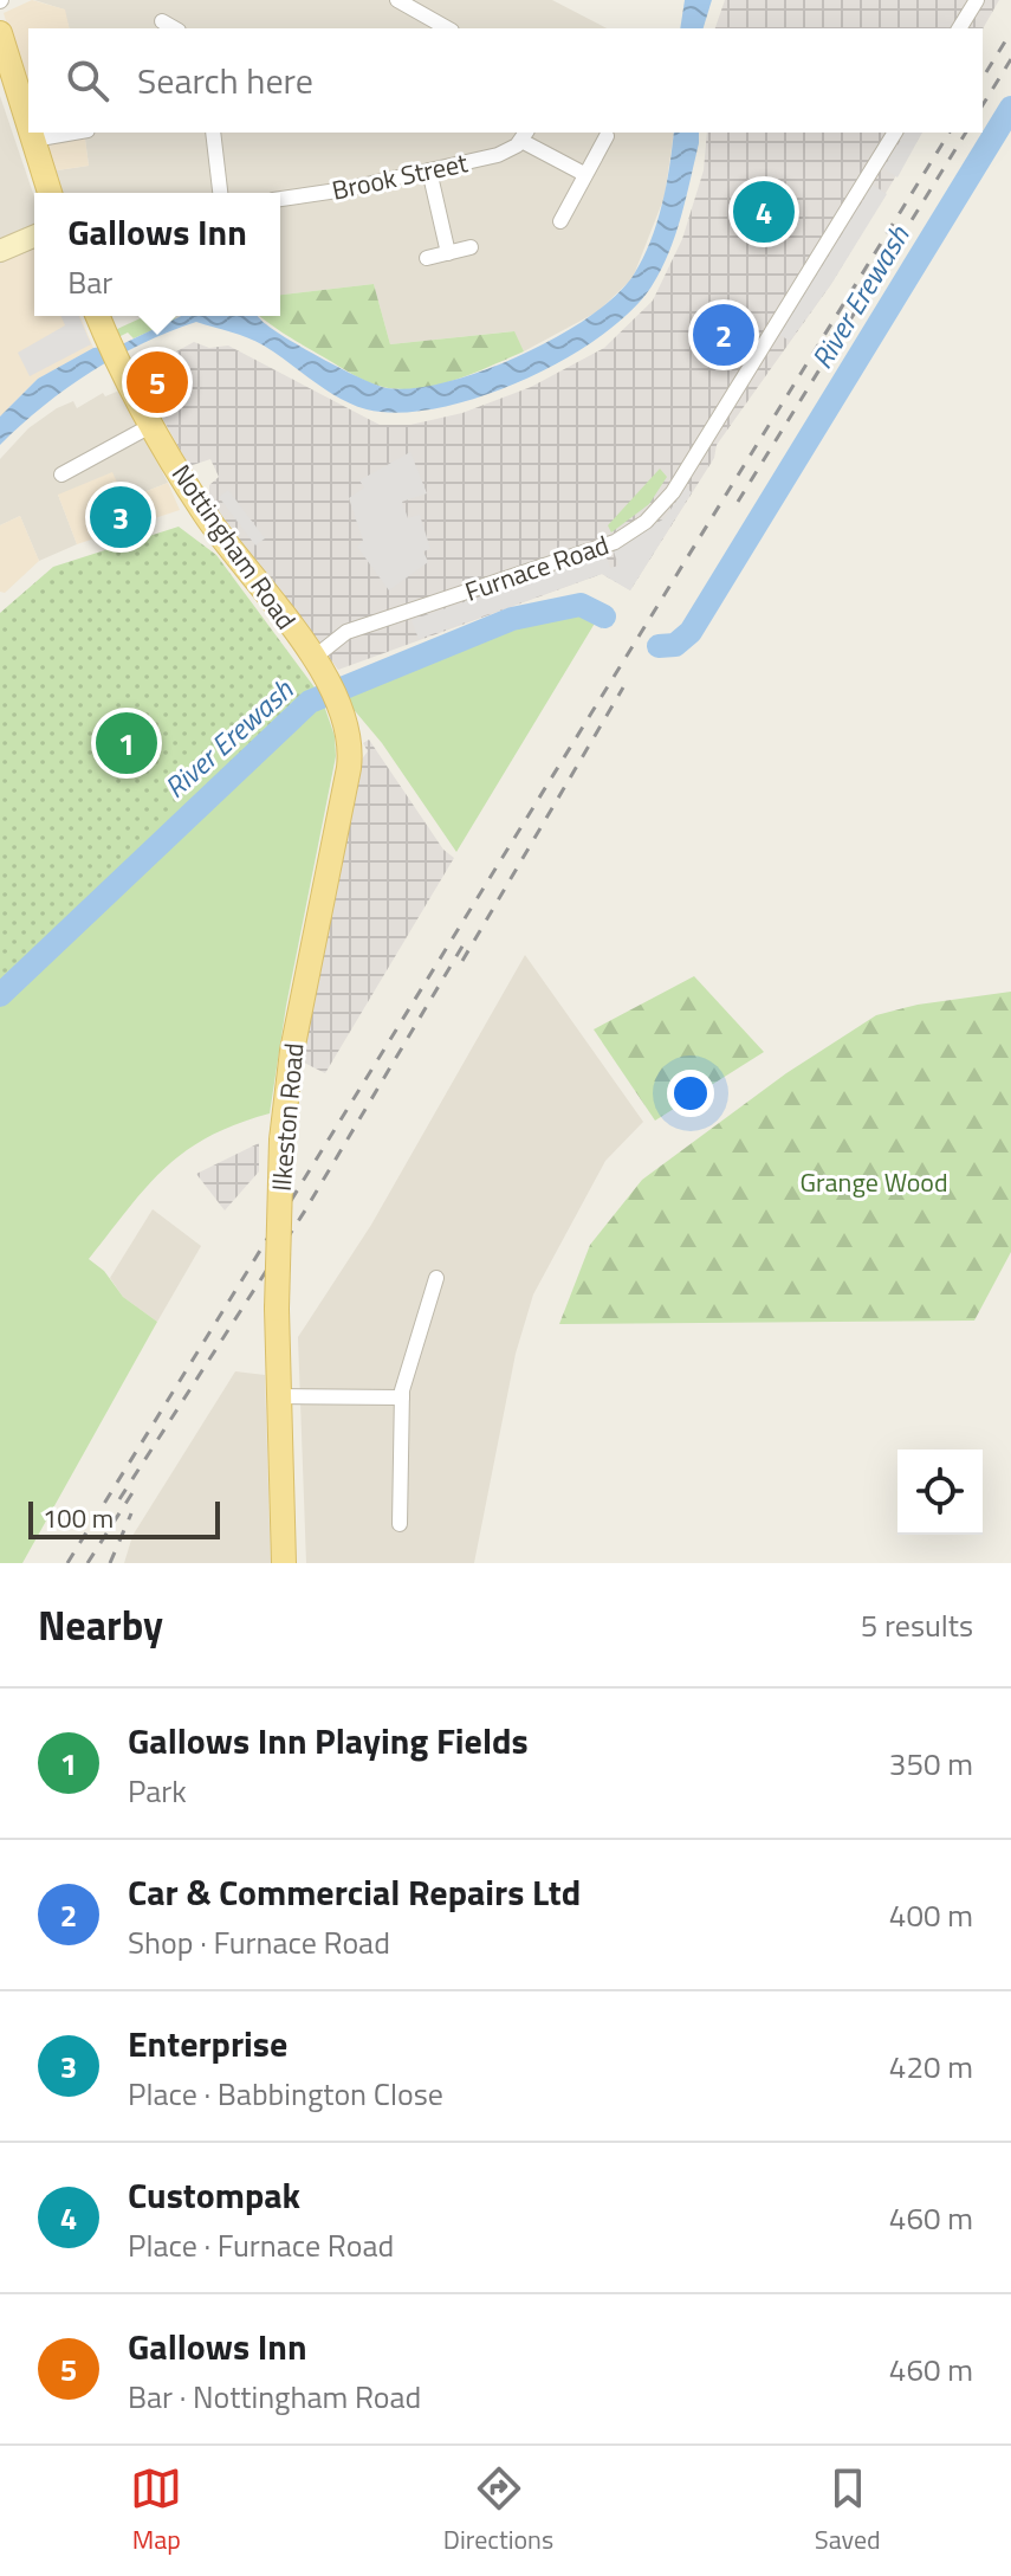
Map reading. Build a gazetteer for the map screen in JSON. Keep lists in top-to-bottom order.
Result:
{
  "streets": {
    "main road": ["Nottingham Road", "Ilkeston Road"],
    "street": ["Brook Street", "Furnace Road"]
  },
  "crossings": [
    ["Nottingham Road", "Furnace Road"],
    ["Nottingham Road", "Ilkeston Road"]
  ],
  "water": ["River Erewash"],
  "parks": ["Grange Wood"],
  "scale_bar": "100 m",
  "page": {
    "search": "Search here",
    "pins": [
      "4",
      "2",
      "5",
      "3",
      "1"
    ],
    "popup": ["Gallows Inn", "Bar"],
    "scale": "100 m",
    "heading": ["Nearby", "5 results"],
    "list": [
      {
        "mark": "1",
        "name": "Gallows Inn Playing Fields",
        "note": "Park",
        "value": "350 m"
      },
      {
        "mark": "2",
        "name": "Car & Commercial Repairs Ltd",
        "note": "Shop · Furnace Road",
        "value": "400 m"
      },
      {
        "mark": "3",
        "name": "Enterprise",
        "note": "Place · Babbington Close",
        "value": "420 m"
      },
      {
        "mark": "4",
        "name": "Custompak",
        "note": "Place · Furnace Road",
        "value": "460 m"
      },
      {
        "mark": "5",
        "name": "Gallows Inn",
        "note": "Bar · Nottingham Road",
        "value": "460 m"
      }
    ],
    "nav": ["Map", "Directions", "Saved"]
  }
}
